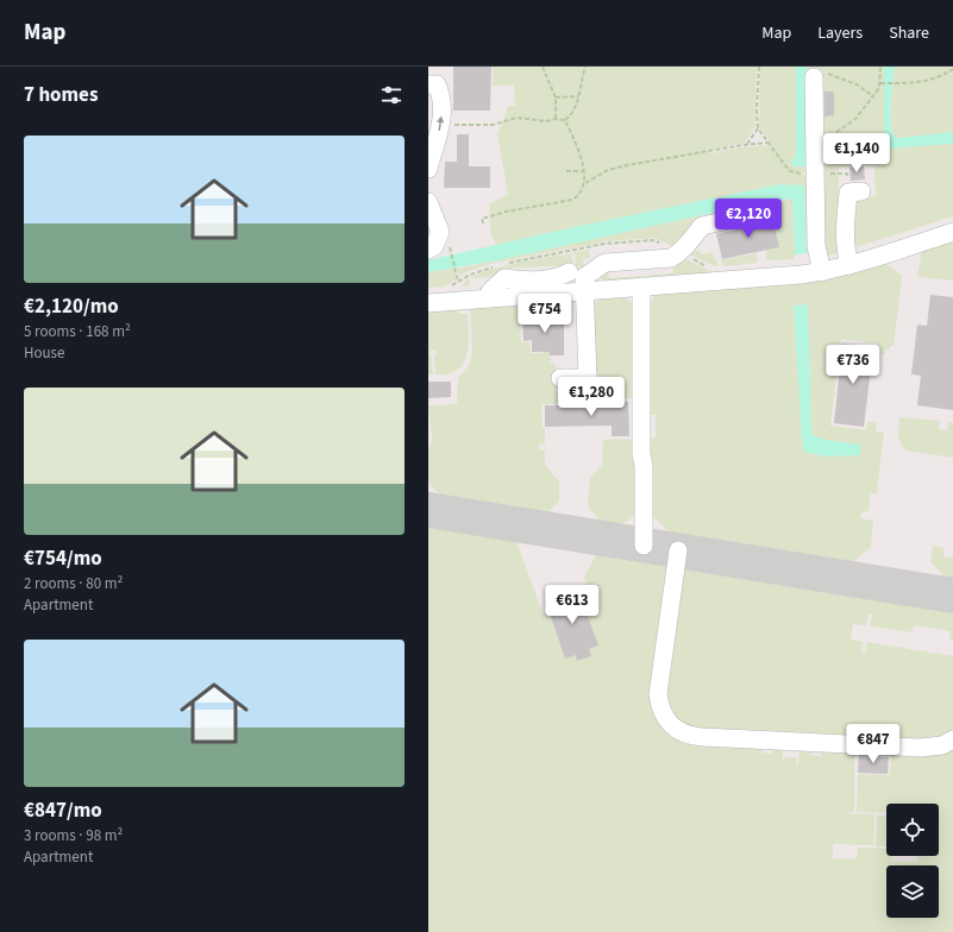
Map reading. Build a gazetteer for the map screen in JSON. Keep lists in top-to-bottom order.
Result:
{
  "page": {
    "header": "Map",
    "nav": ["Map", "Layers", "Share"],
    "heading": "7 homes",
    "list": [
      {
        "name": "€2,120/mo",
        "note": "5 rooms · 168 m² · House"
      },
      {
        "name": "€754/mo",
        "note": "2 rooms · 80 m² · Apartment"
      },
      {
        "name": "€847/mo",
        "note": "3 rooms · 98 m² · Apartment"
      }
    ],
    "price": [
      "€1,140",
      "€2,120",
      "€754",
      "€736",
      "€1,280",
      "€613",
      "€847"
    ]
  }
}
